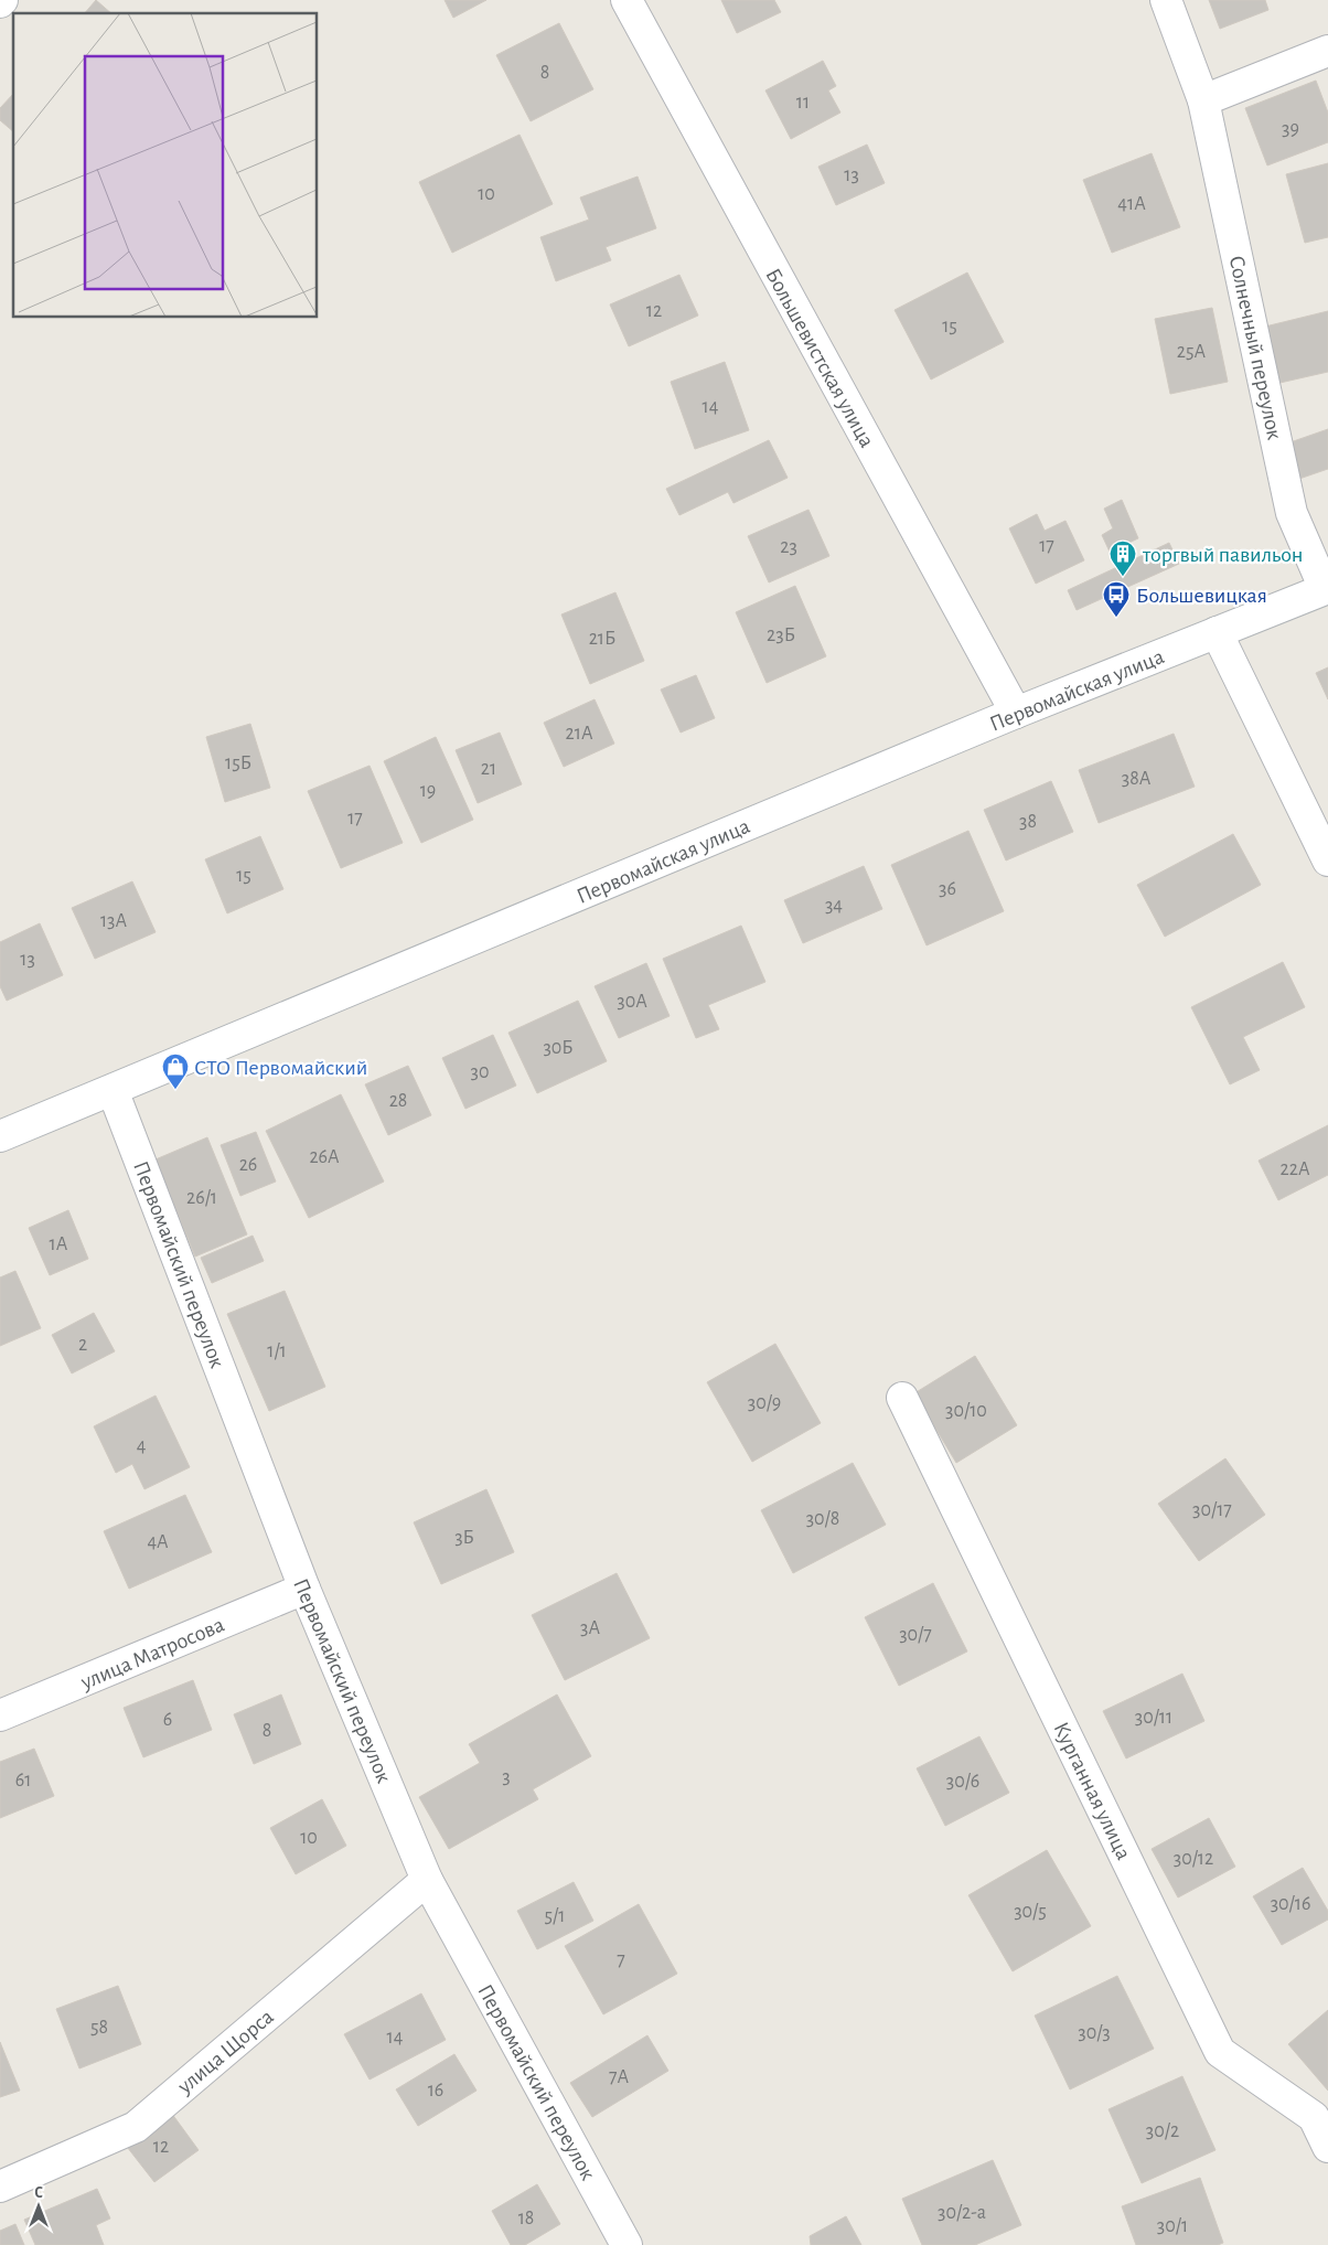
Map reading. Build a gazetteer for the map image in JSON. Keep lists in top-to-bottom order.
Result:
{
  "streets": {
    "street": [
      "Солнечный переулок",
      "Большевистская улица",
      "Первомайская улица",
      "Первомайский переулок",
      "улица Матросова",
      "Курганная улица",
      "улица Щорса"
    ]
  },
  "crossings": [
    ["Солнечный переулок", "Первомайская улица"],
    ["Большевистская улица", "Первомайская улица"],
    ["Первомайская улица", "Первомайский переулок"],
    ["Первомайский переулок", "улица Матросова"],
    ["Первомайский переулок", "улица Щорса"]
  ],
  "places": {
    "building": ["торгвый павильон"],
    "bus stop": ["Большевицкая"],
    "shop": ["СТО Первомайский"]
  },
  "house_numbers": [
    "8",
    "11",
    "39",
    "13",
    "10",
    "41А",
    "12",
    "15",
    "25А",
    "14",
    "17",
    "23",
    "23Б",
    "21Б",
    "21А",
    "15Б",
    "21",
    "38А",
    "19",
    "17",
    "38",
    "15",
    "36",
    "34",
    "13А",
    "13",
    "30А",
    "30Б",
    "30",
    "28",
    "26А",
    "26",
    "22А",
    "26/1",
    "1А",
    "2",
    "1/1",
    "30/9",
    "30/10",
    "4",
    "30/17",
    "30/8",
    "3Б",
    "4А",
    "3А",
    "30/7",
    "30/11",
    "6",
    "8",
    "3",
    "61",
    "30/6",
    "10",
    "30/12",
    "30/16",
    "30/5",
    "5/1",
    "7",
    "58",
    "30/3",
    "14",
    "7А",
    "16",
    "30/2",
    "12",
    "30/2-а",
    "18",
    "30/1"
  ],
  "north": "top"
}
